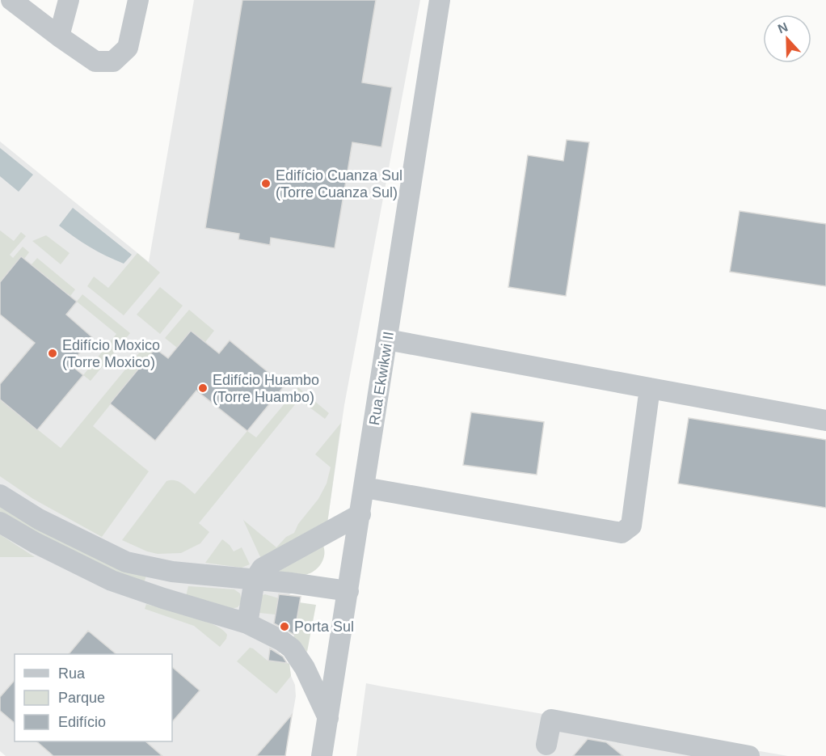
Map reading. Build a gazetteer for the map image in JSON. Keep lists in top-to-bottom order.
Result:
{
  "streets": {
    "street": ["Rua Ekwikwi II"]
  },
  "places": [
    "Edifício Cuanza Sul (Torre Cuanza Sul)",
    "Edifício Moxico (Torre Moxico)",
    "Edifício Huambo (Torre Huambo)",
    "Porta Sul"
  ],
  "legend": ["Rua", "Parque", "Edifício"],
  "north": "top"
}
